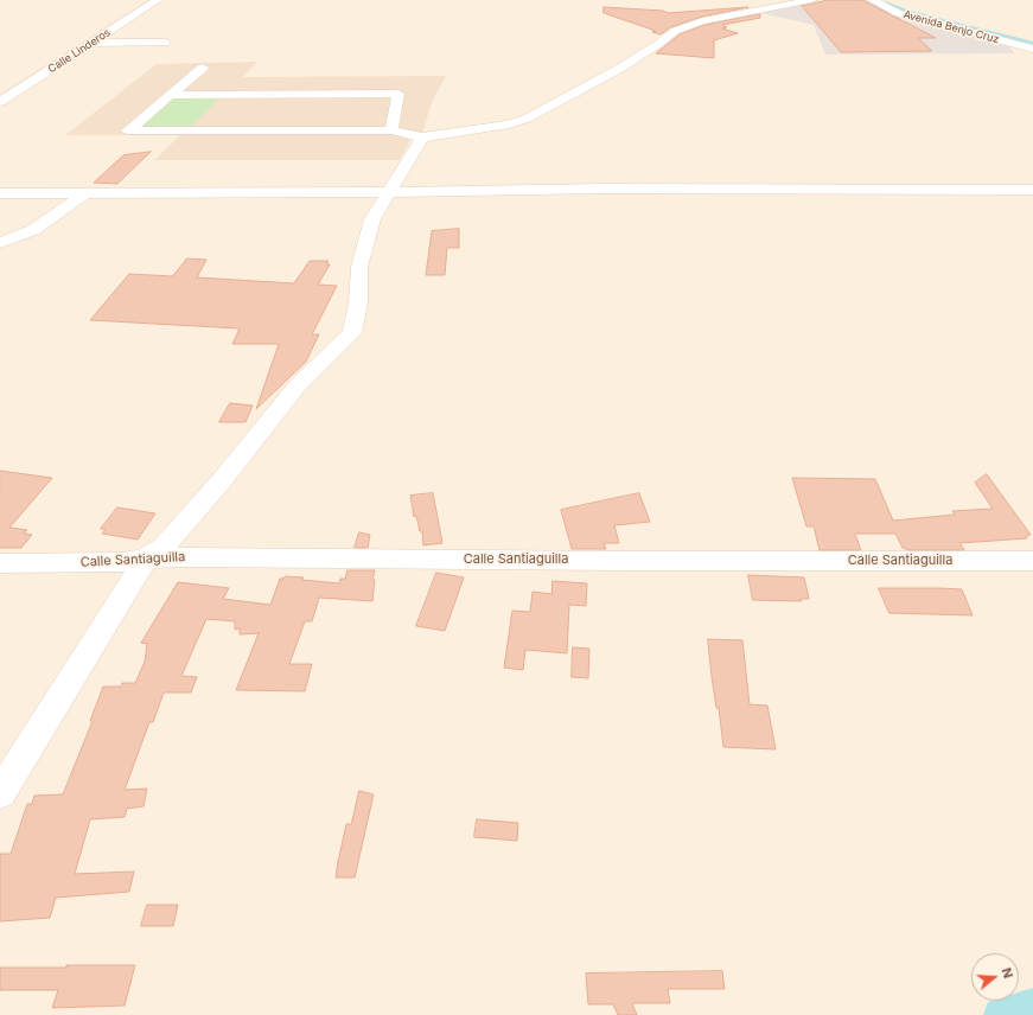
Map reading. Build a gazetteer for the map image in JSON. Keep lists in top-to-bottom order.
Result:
{
  "streets": {
    "street": ["Avenida Benjo Cruz", "Calle Linderos", "Calle Santiaguilla"]
  },
  "north": "right"
}
